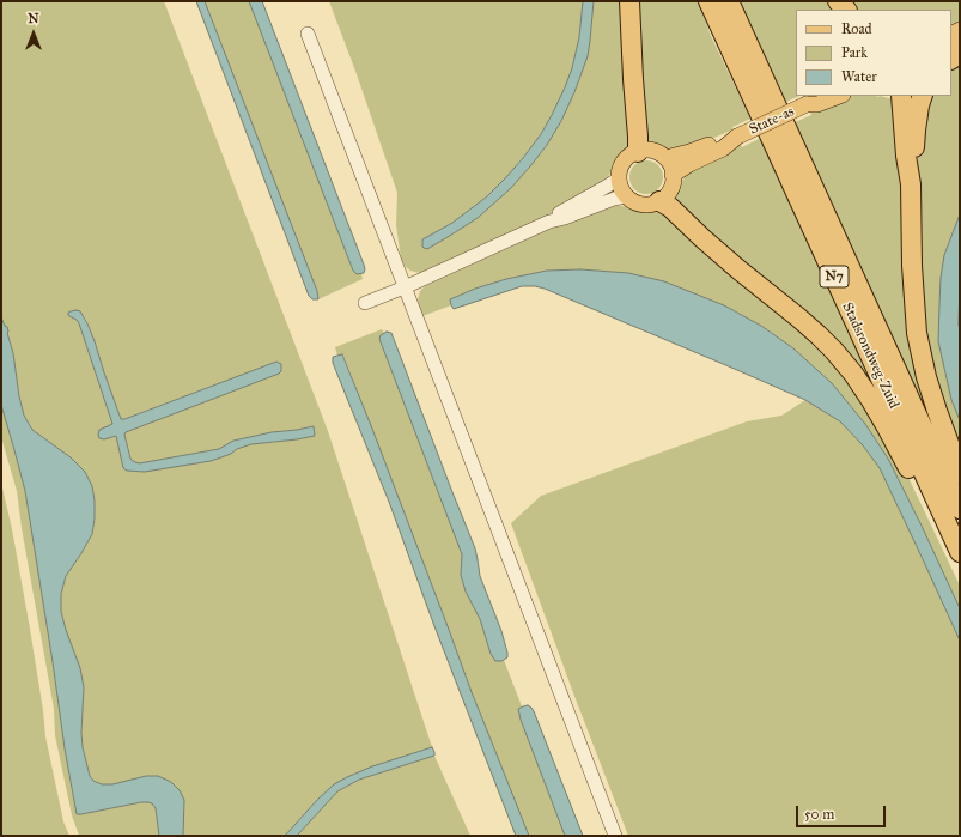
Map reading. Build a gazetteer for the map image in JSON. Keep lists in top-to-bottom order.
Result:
{
  "streets": {
    "highway": ["N7", "Stadsrondweg-Zuid"],
    "main road": ["State-as"]
  },
  "legend": ["Road", "Park", "Water"],
  "scale_bar": "50 m",
  "north": "top"
}
